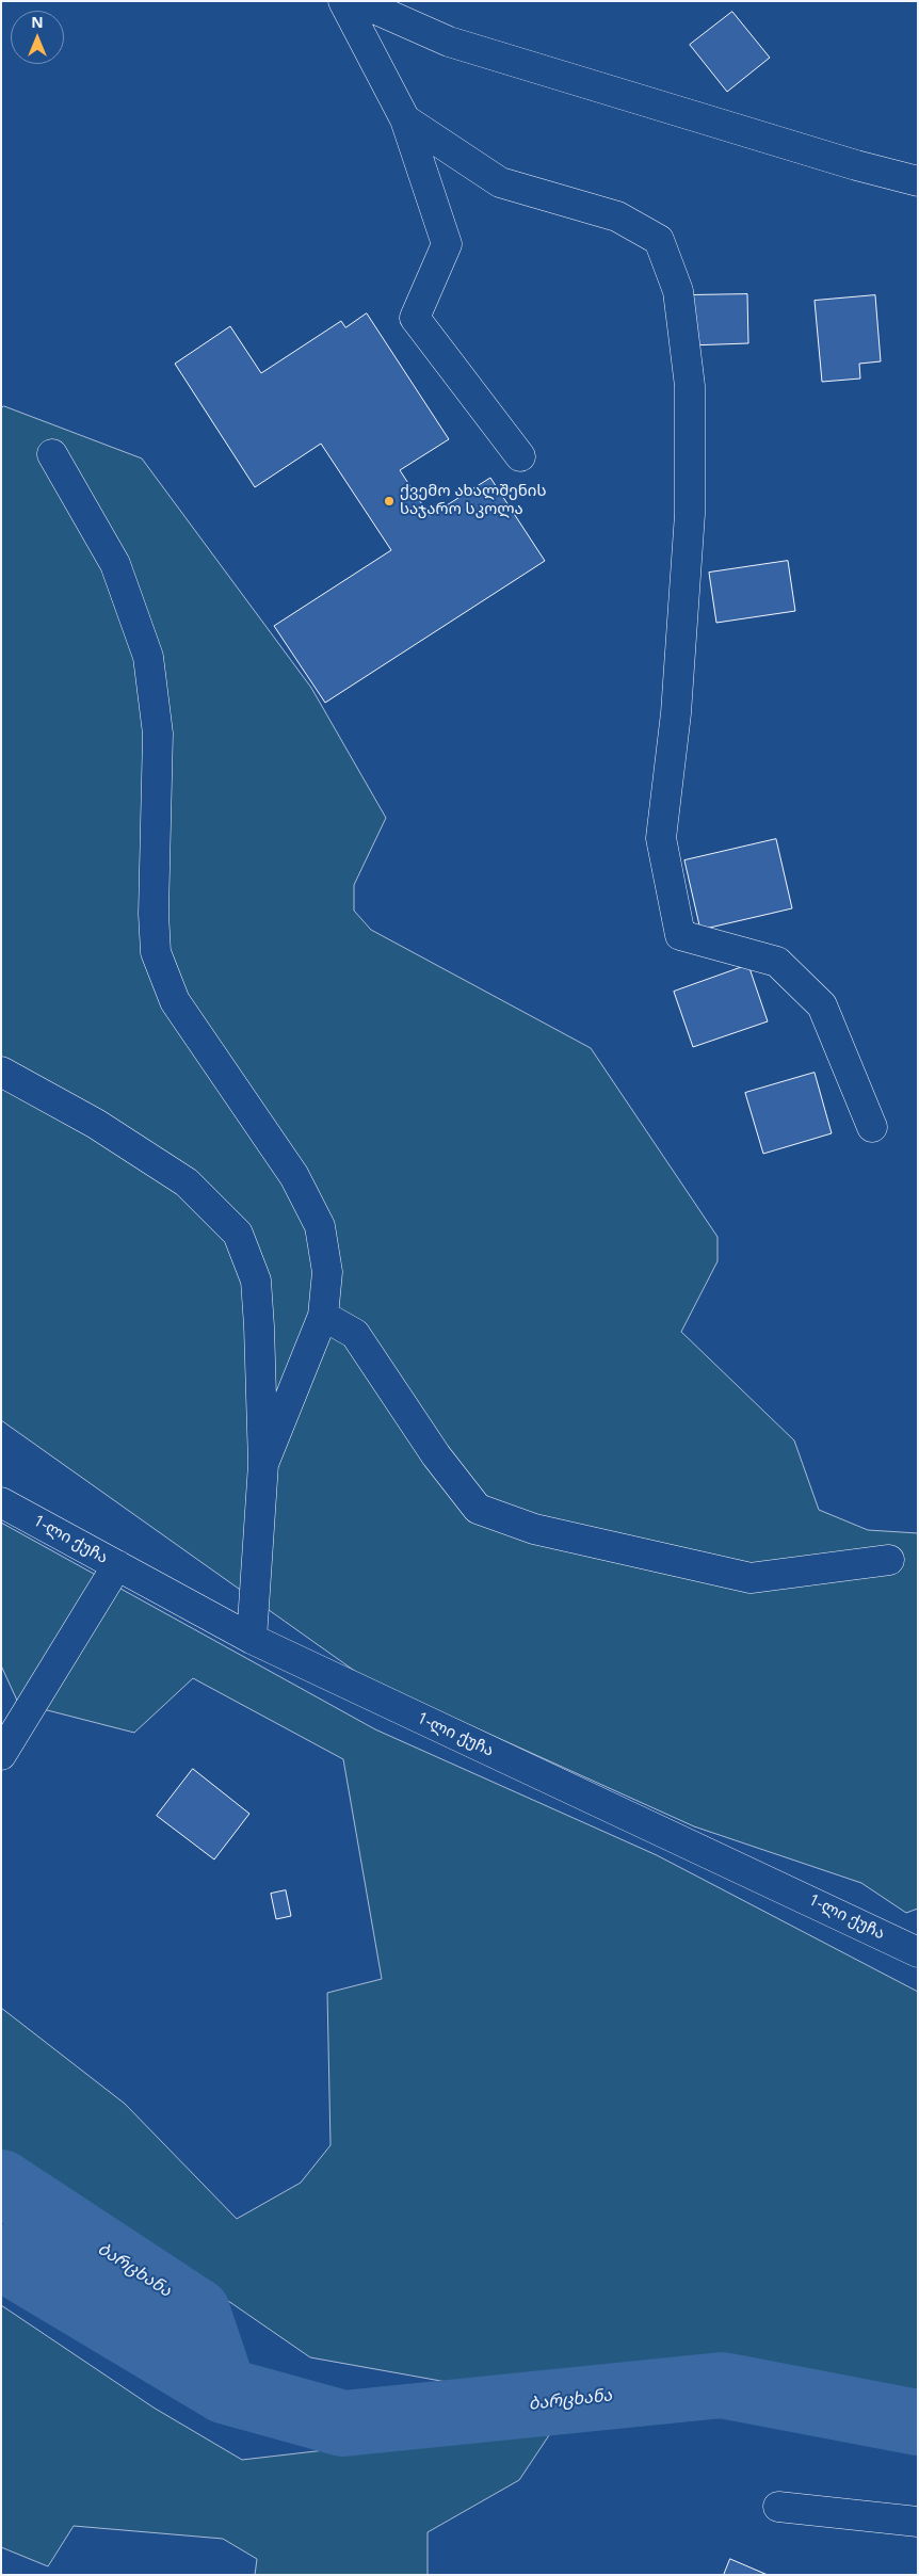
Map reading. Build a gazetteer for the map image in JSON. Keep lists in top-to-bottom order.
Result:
{
  "streets": {
    "street": ["1-ლი ქუჩა"]
  },
  "water": ["ბარცხანა"],
  "places": ["ქვემო ახალშენის საჯარო სკოლა"],
  "north": "top"
}
